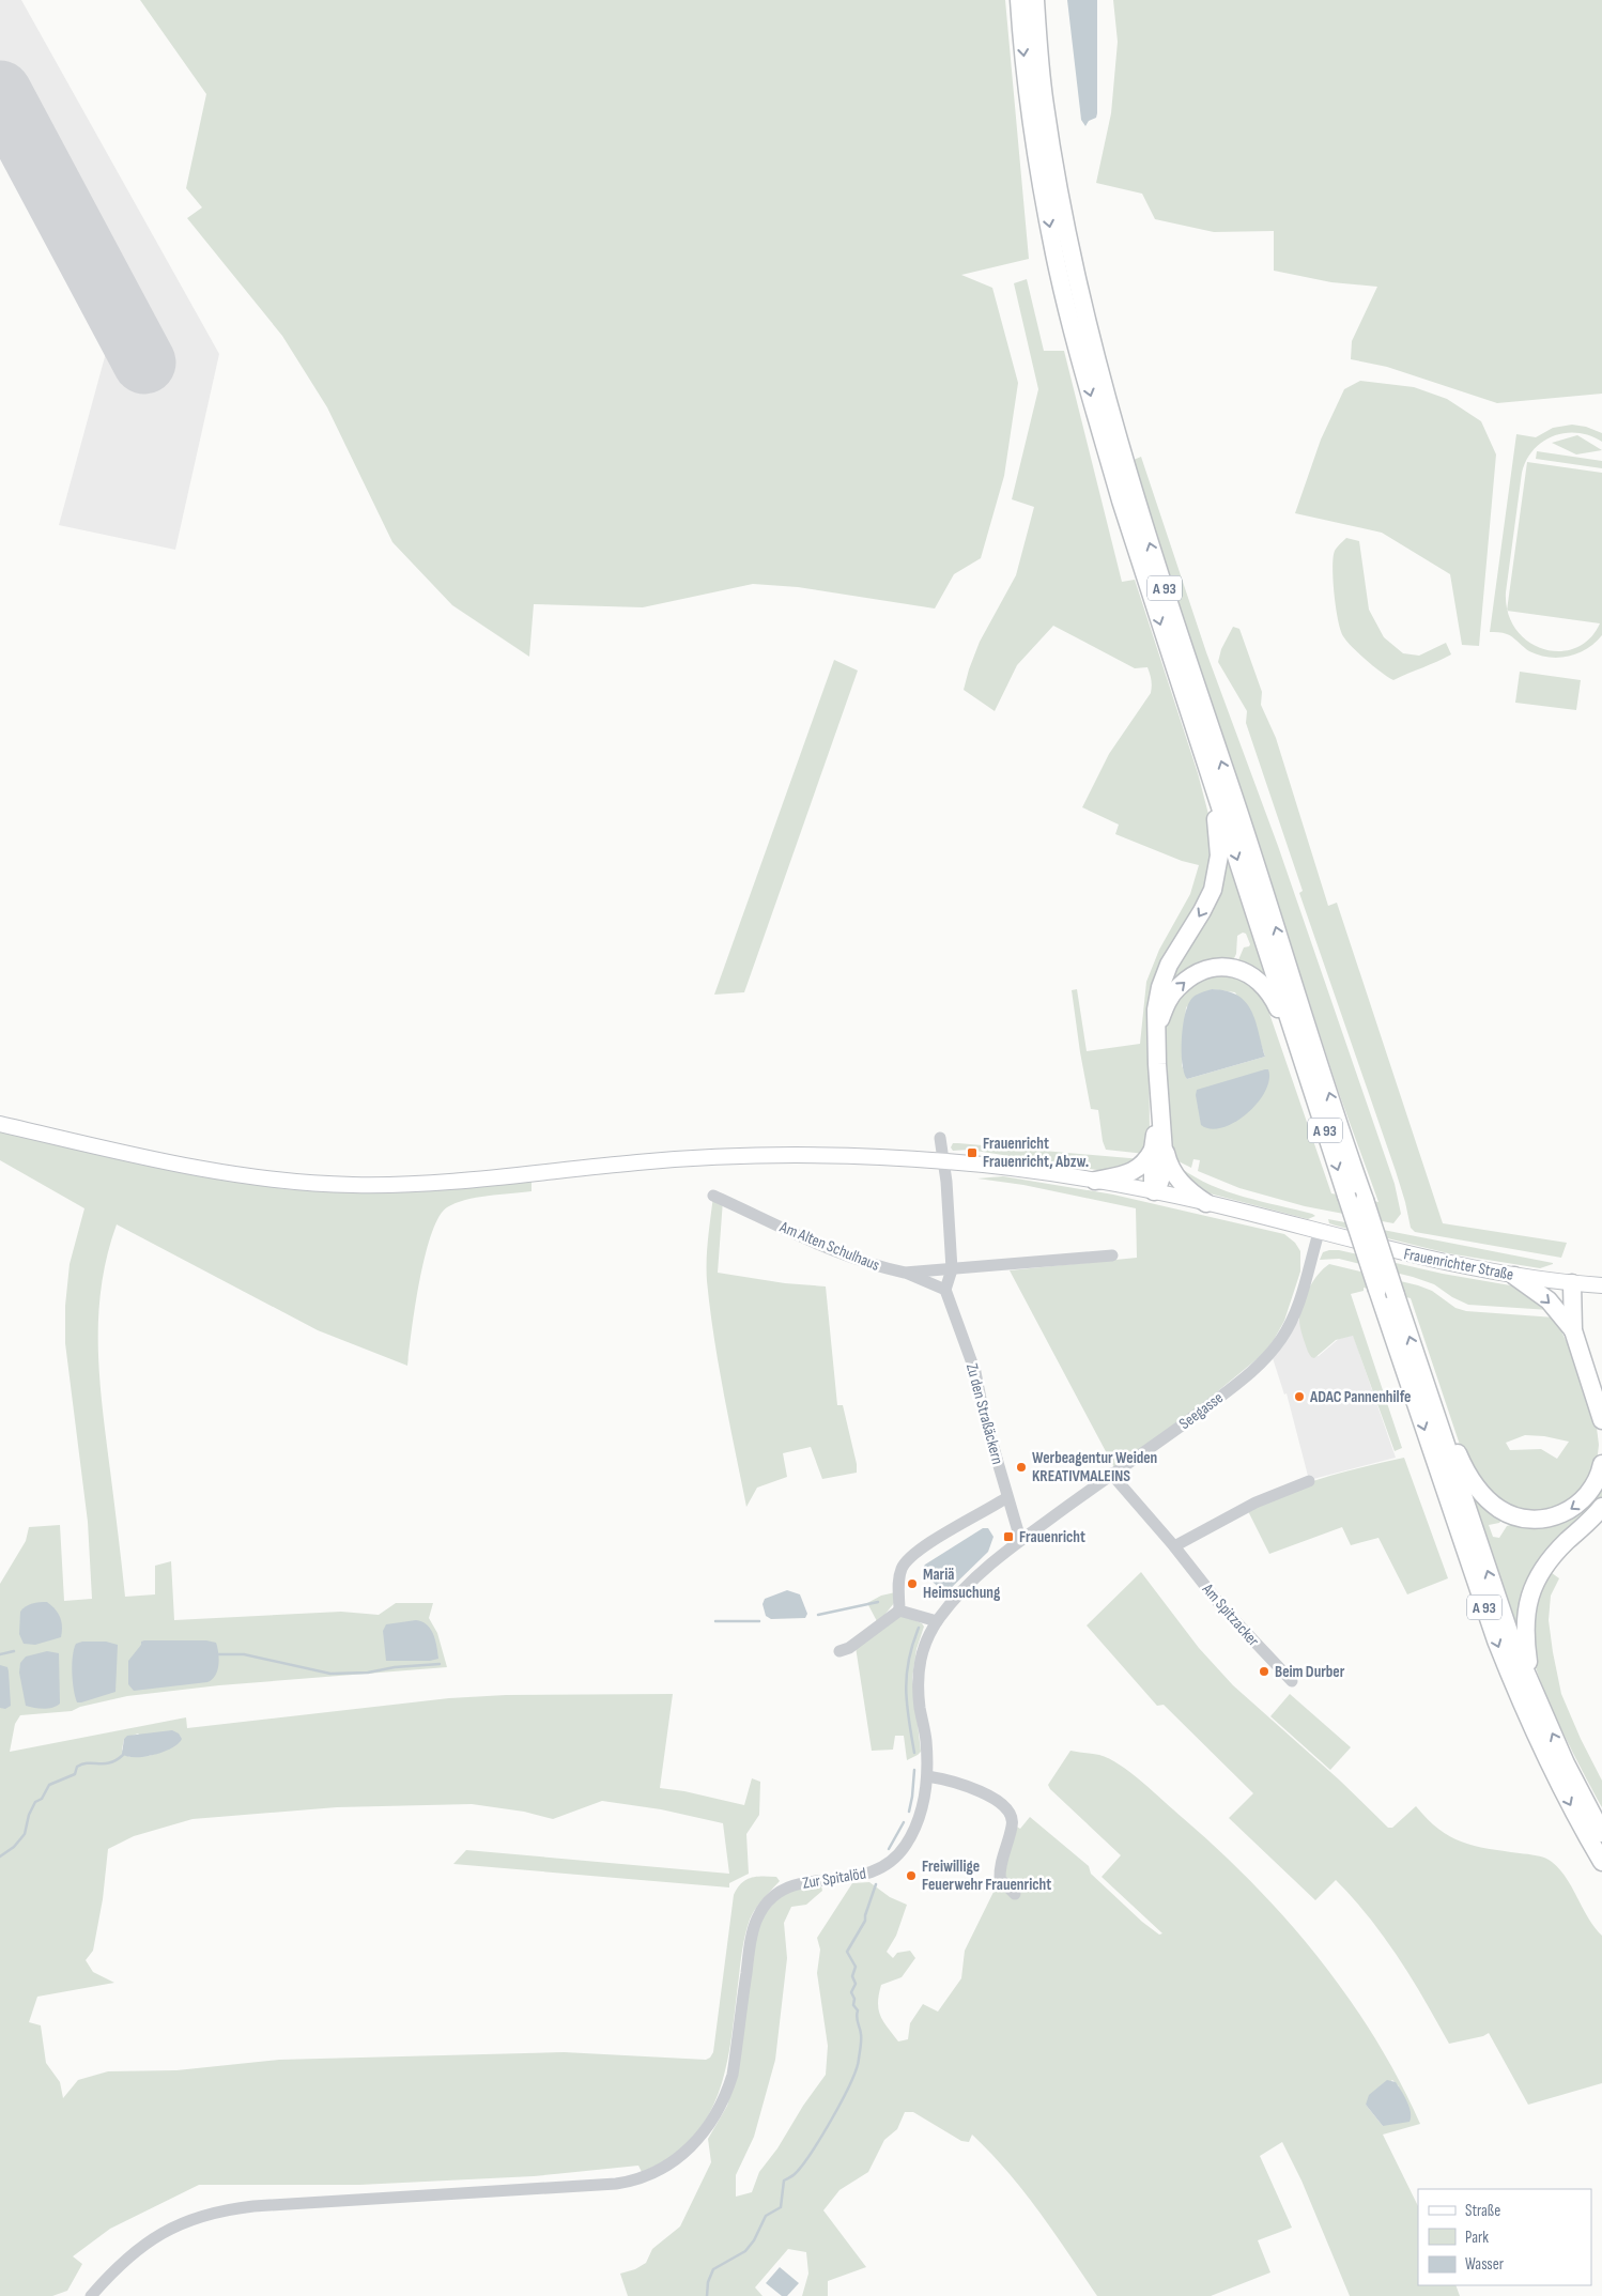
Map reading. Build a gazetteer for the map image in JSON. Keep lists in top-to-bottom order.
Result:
{
  "streets": {
    "highway": ["A 93"],
    "main road": ["Frauenrichter Straße"],
    "street": [
      "Am Alten Schulhaus",
      "Seegasse",
      "Zu den Straßäckern",
      "Am Spitzacker",
      "Zur Spitalöd"
    ]
  },
  "crossings": [
    ["Frauenrichter Straße", "Seegasse"],
    ["Seegasse", "Zu den Straßäckern"],
    ["Seegasse", "Am Spitzacker"],
    ["Seegasse", "Zur Spitalöd"]
  ],
  "places": {
    "transit": ["Frauenricht Frauenricht, Abzw.", "Frauenricht"],
    "other": [
      "ADAC Pannenhilfe",
      "Werbeagentur Weiden KREATIVMALEINS",
      "Mariä Heimsuchung",
      "Beim Durber",
      "Freiwillige Feuerwehr Frauenricht"
    ]
  },
  "legend": ["Straße", "Park", "Wasser"]
}
